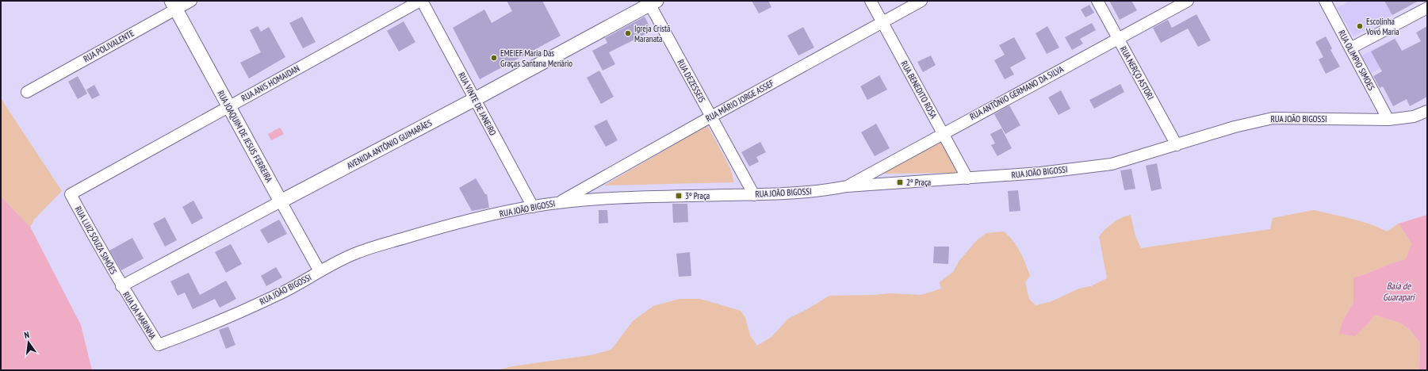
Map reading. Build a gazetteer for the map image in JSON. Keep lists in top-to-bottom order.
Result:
{
  "streets": {
    "street": [
      "RUA POLIVALENTE",
      "RUA OLIMPIO SIMOES",
      "RUA NERÇO ASTORI",
      "RUA DEZESSEIS",
      "RUA ANIS HOMAIDAN",
      "RUA BENEDITO ROSA",
      "RUA ANTÔNIO GERMANO DA SILVA",
      "RUA MÁRIO JORGE ASSEF",
      "RUA VINTE DE JANEIRO",
      "RUA JOÃO BIGOSSI",
      "RUA JOAQUIM DE JESUS FERREIRA",
      "AVENIDA ANTÔNIO GUIMARÃES",
      "RUA LUIZ SOUZA SIMÕES",
      "RUA DA MARINHA"
    ]
  },
  "crossings": [
    ["RUA POLIVALENTE", "RUA JOAQUIM DE JESUS FERREIRA"],
    ["RUA OLIMPIO SIMOES", "RUA JOÃO BIGOSSI"],
    ["RUA NERÇO ASTORI", "RUA ANTÔNIO GERMANO DA SILVA"],
    ["RUA NERÇO ASTORI", "RUA JOÃO BIGOSSI"],
    ["RUA DEZESSEIS", "RUA MÁRIO JORGE ASSEF"],
    ["RUA DEZESSEIS", "RUA JOÃO BIGOSSI"],
    ["RUA DEZESSEIS", "AVENIDA ANTÔNIO GUIMARÃES"],
    ["RUA ANIS HOMAIDAN", "RUA VINTE DE JANEIRO"],
    ["RUA ANIS HOMAIDAN", "RUA JOAQUIM DE JESUS FERREIRA"],
    ["RUA ANIS HOMAIDAN", "RUA LUIZ SOUZA SIMÕES"],
    ["RUA BENEDITO ROSA", "RUA ANTÔNIO GERMANO DA SILVA"],
    ["RUA BENEDITO ROSA", "RUA MÁRIO JORGE ASSEF"],
    ["RUA BENEDITO ROSA", "RUA JOÃO BIGOSSI"],
    ["RUA ANTÔNIO GERMANO DA SILVA", "RUA JOÃO BIGOSSI"],
    ["RUA MÁRIO JORGE ASSEF", "RUA JOÃO BIGOSSI"],
    ["RUA VINTE DE JANEIRO", "RUA JOÃO BIGOSSI"],
    ["RUA VINTE DE JANEIRO", "AVENIDA ANTÔNIO GUIMARÃES"],
    ["RUA JOÃO BIGOSSI", "RUA JOAQUIM DE JESUS FERREIRA"],
    ["RUA JOÃO BIGOSSI", "RUA DA MARINHA"],
    ["RUA JOAQUIM DE JESUS FERREIRA", "AVENIDA ANTÔNIO GUIMARÃES"],
    ["AVENIDA ANTÔNIO GUIMARÃES", "RUA LUIZ SOUZA SIMÕES"],
    ["AVENIDA ANTÔNIO GUIMARÃES", "RUA DA MARINHA"],
    ["RUA LUIZ SOUZA SIMÕES", "RUA DA MARINHA"]
  ],
  "water": ["Baía de Guarapari"],
  "places": {
    "other": ["Escolinha Vovó Maria", "Igreja Cristã Maranata", "EMEIEF Maria Das Graças Santana Menário"],
    "transit": ["2º Praça", "3º Praça"]
  },
  "north": "top"
}
